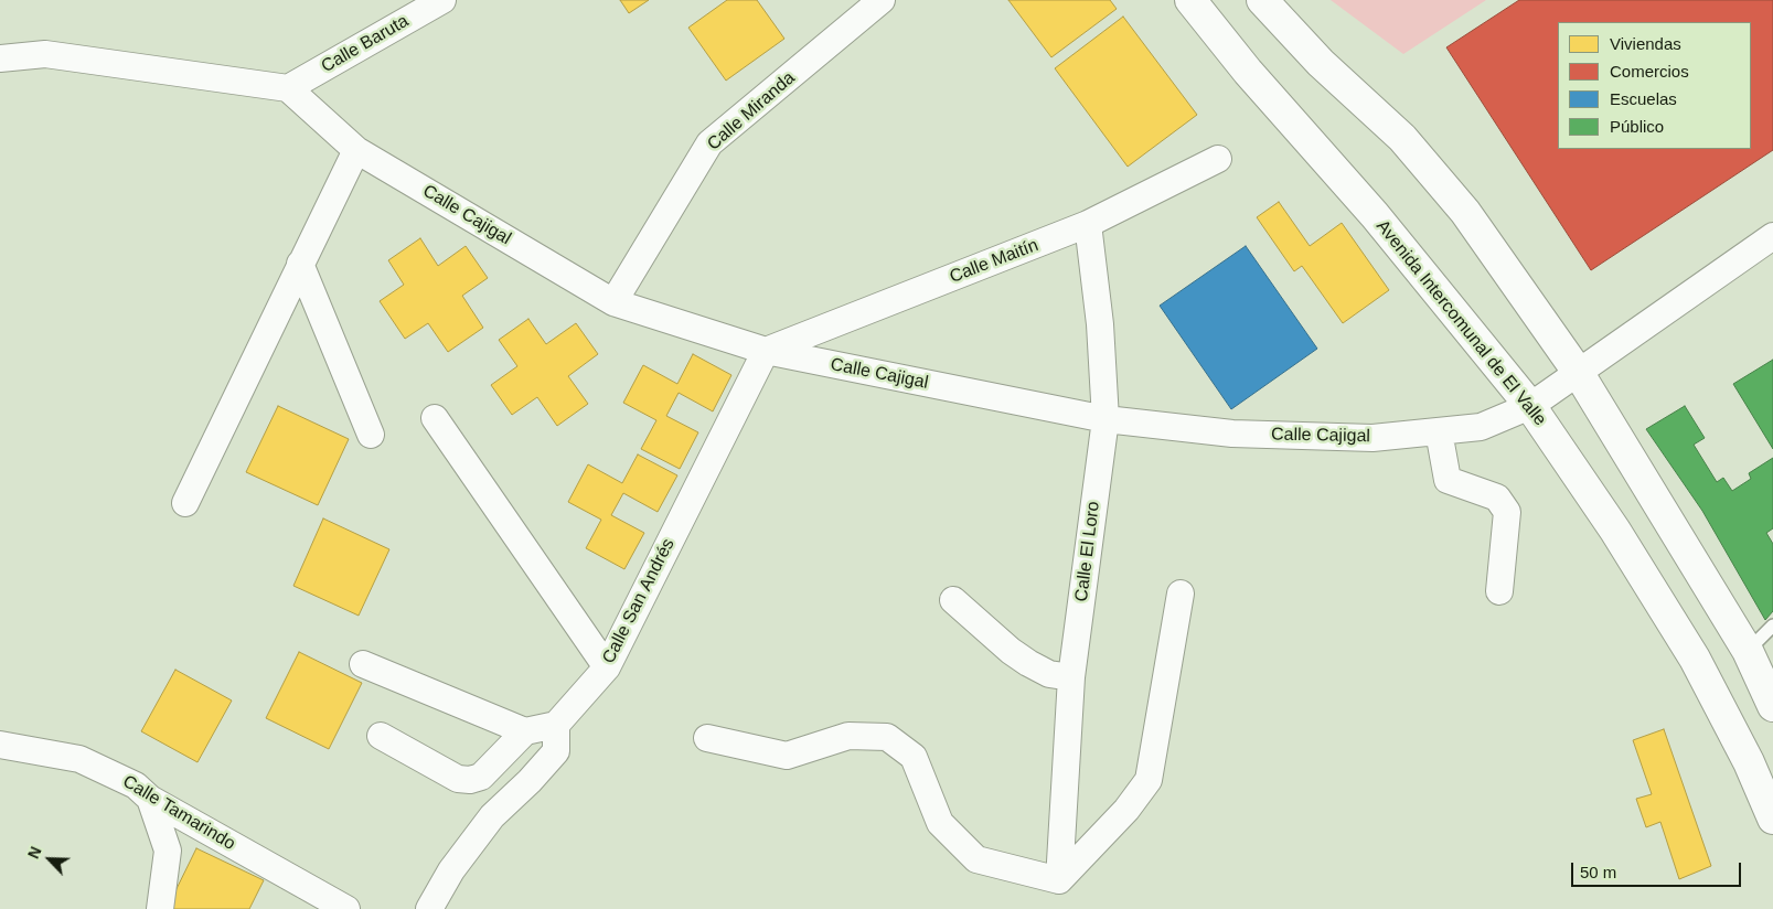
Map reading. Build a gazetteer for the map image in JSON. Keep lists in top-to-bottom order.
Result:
{
  "streets": {
    "main road": ["Avenida Intercomunal de El Valle"],
    "street": [
      "Calle Baruta",
      "Calle Miranda",
      "Calle Cajigal",
      "Calle Maitín",
      "Calle El Loro",
      "Calle San Andrés",
      "Calle Tamarindo"
    ]
  },
  "crossings": [
    ["Calle Baruta", "Calle Cajigal"],
    ["Calle Miranda", "Calle Cajigal"],
    ["Calle Cajigal", "Calle Maitín"],
    ["Calle Cajigal", "Avenida Intercomunal de El Valle"],
    ["Calle Cajigal", "Calle El Loro"],
    ["Calle Cajigal", "Calle San Andrés"],
    ["Calle Maitín", "Calle El Loro"],
    ["Calle Maitín", "Calle San Andrés"]
  ],
  "legend": [
    "Viviendas",
    "Comercios",
    "Escuelas",
    "Público"
  ],
  "scale_bar": "50 m",
  "north": "top left"
}
